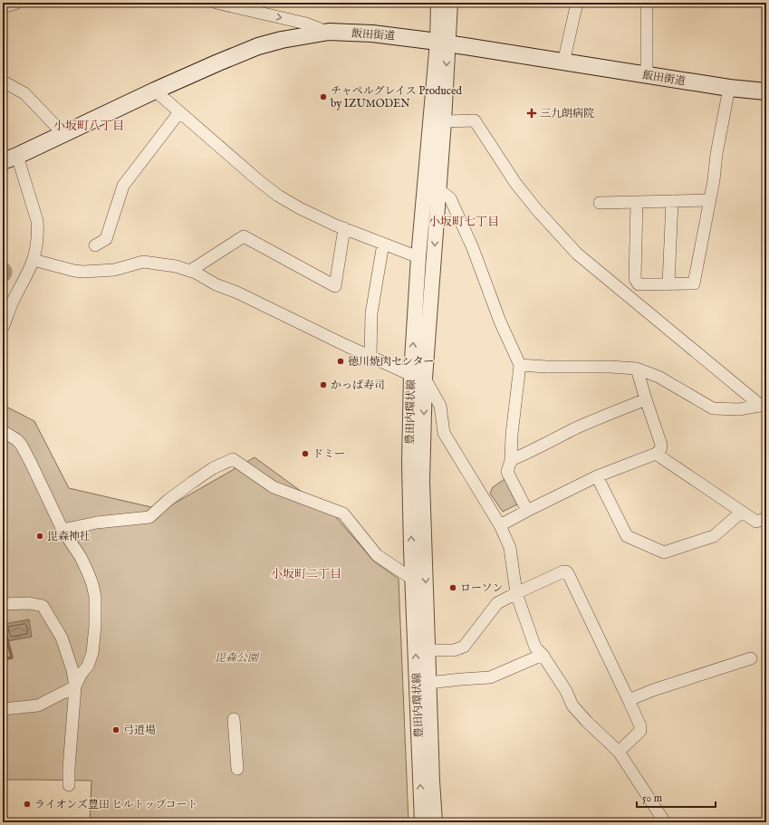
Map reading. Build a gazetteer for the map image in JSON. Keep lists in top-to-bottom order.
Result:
{
  "streets": {
    "main road": ["飯田街道"],
    "street": ["豊田内環状線"]
  },
  "crossings": [
    ["飯田街道", "豊田内環状線"]
  ],
  "districts": ["小坂町八丁目", "小坂町七丁目", "小坂町二丁目"],
  "parks": ["毘森公園"],
  "places": {
    "other": [
      "チャペルグレイス Produced by IZUMODEN",
      "徳川焼肉センター",
      "かっぱ寿司",
      "ドミー",
      "毘森神社",
      "ローソン",
      "弓道場",
      "ライオンズ豊田 ヒルトップコート"
    ],
    "health": ["三九朗病院"]
  },
  "scale_bar": "50 m"
}
